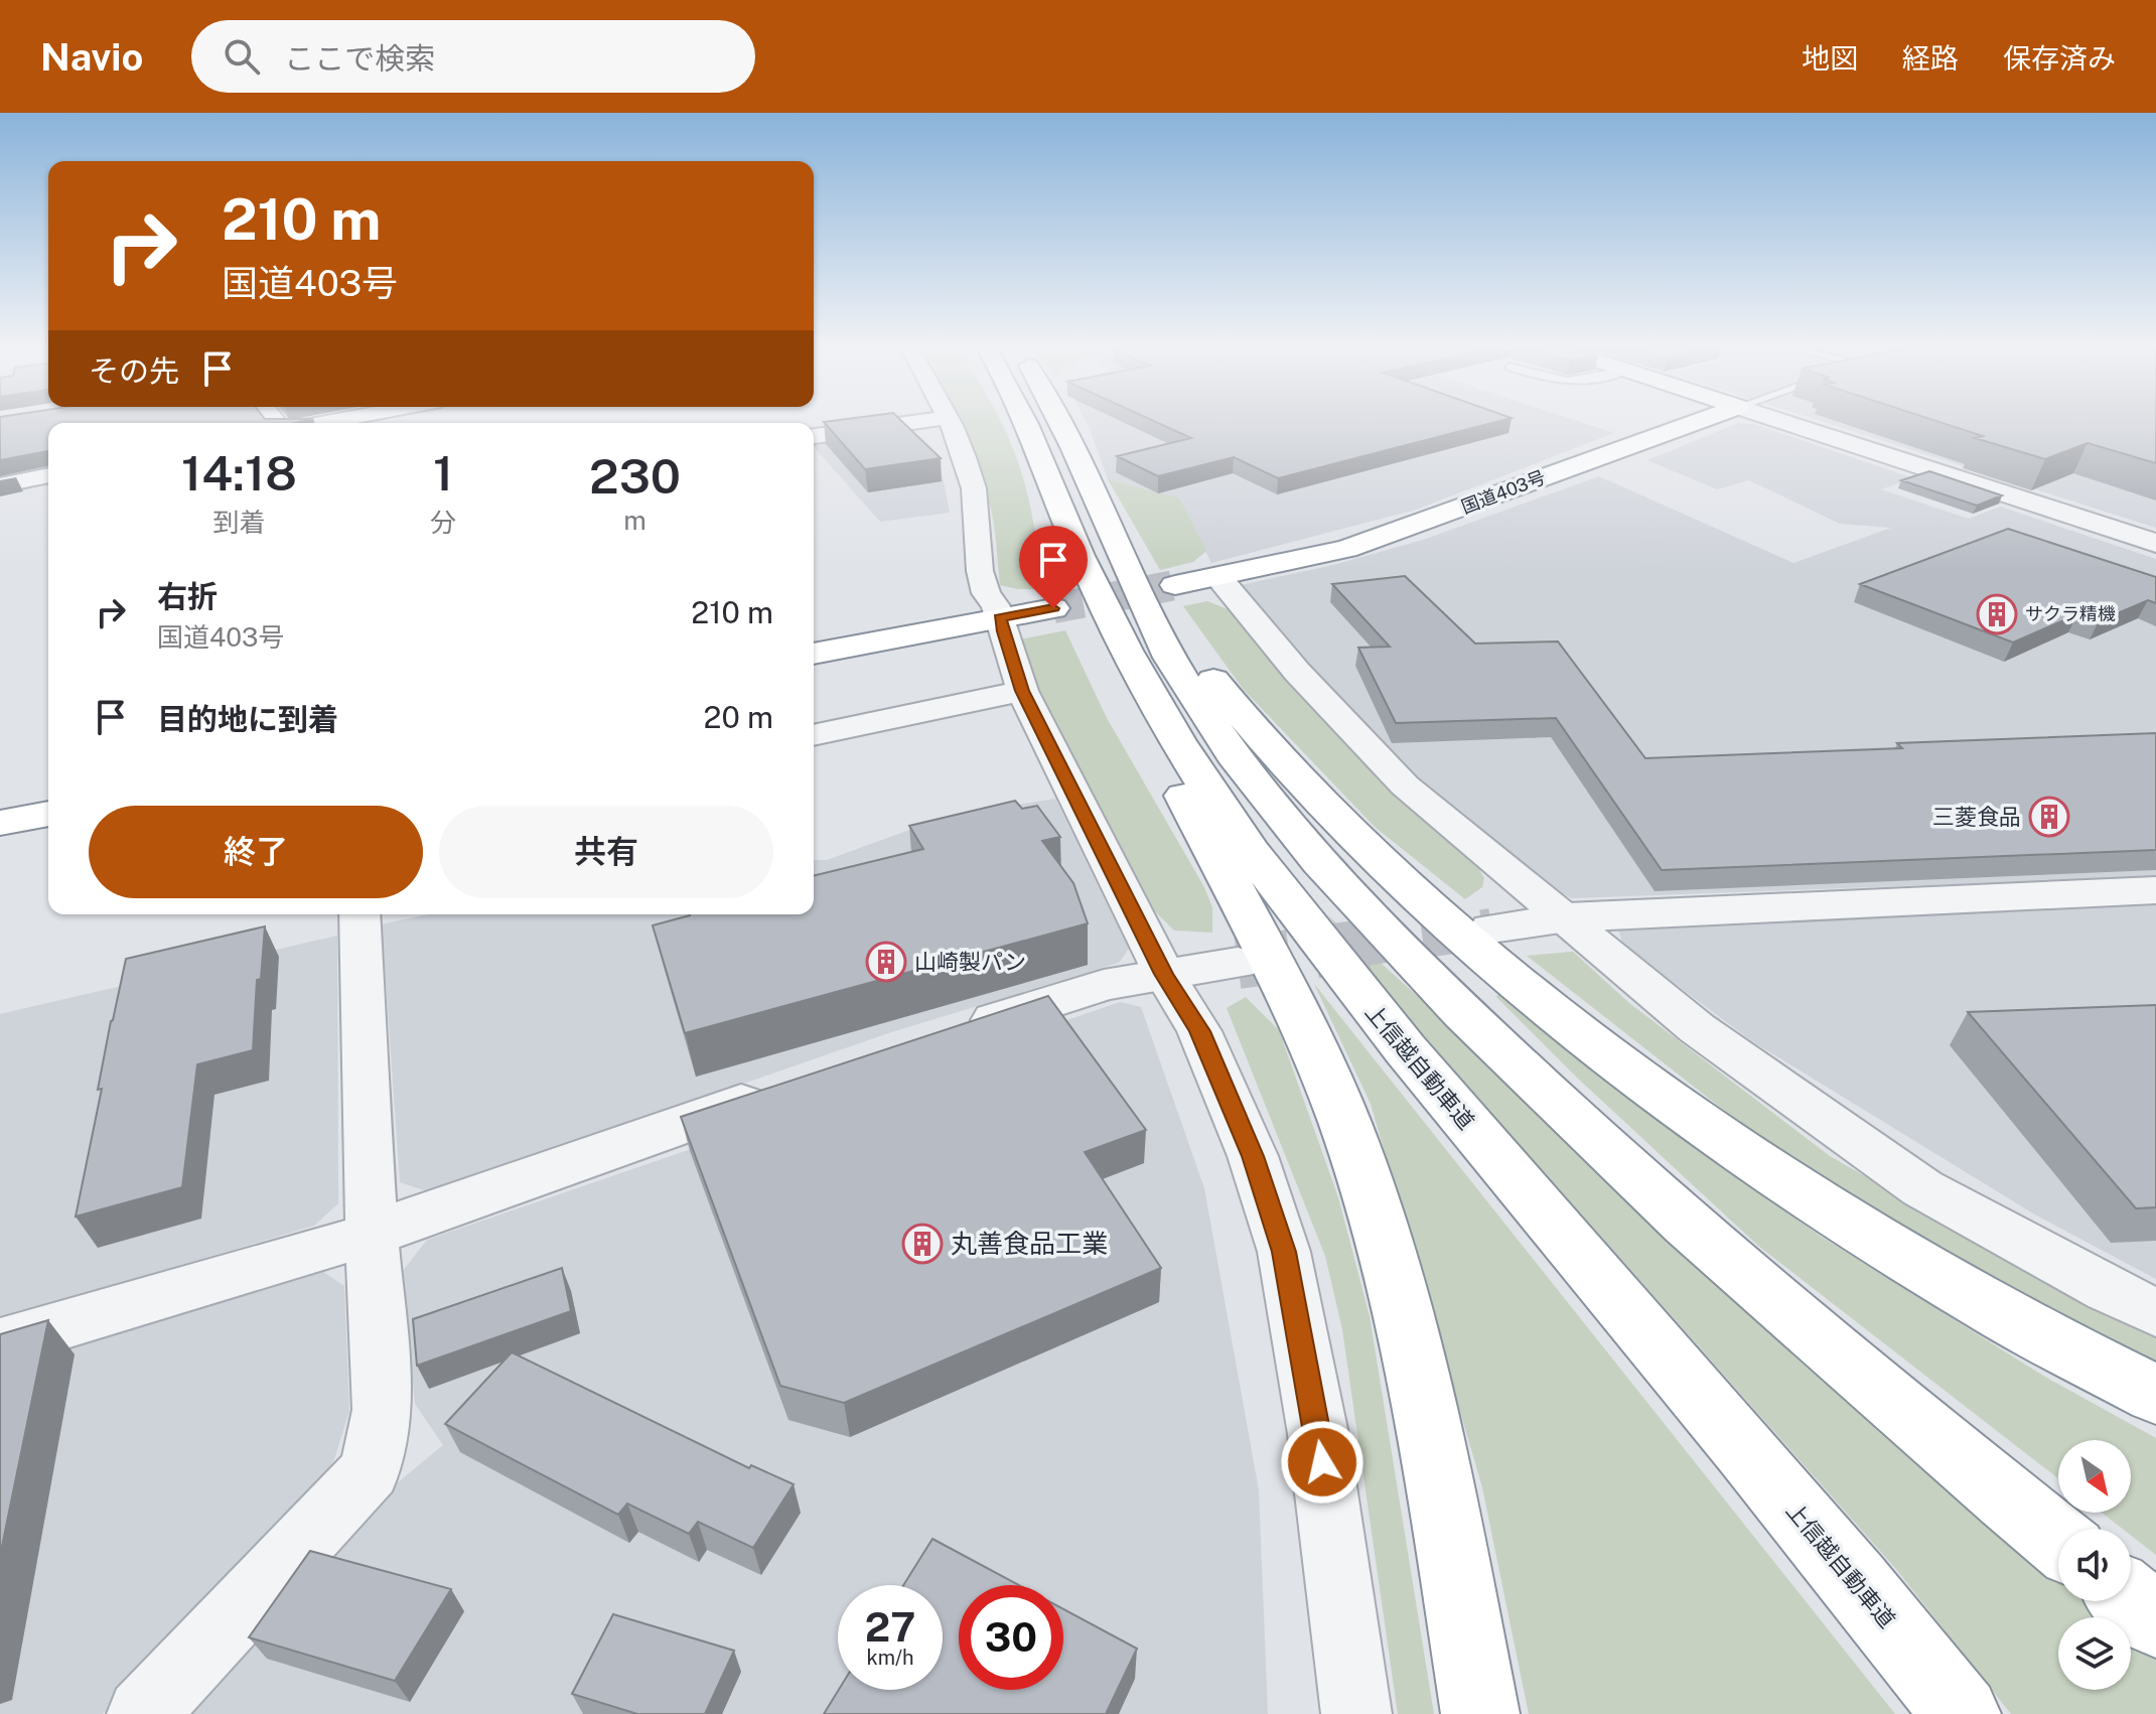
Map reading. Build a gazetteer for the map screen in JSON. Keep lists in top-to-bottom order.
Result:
{
  "streets": {
    "highway": ["国道403号", "上信越自動車道"]
  },
  "places": {
    "building": [
      "サクラ精機",
      "三菱食品",
      "山崎製パン",
      "丸善食品工業"
    ]
  },
  "north": "bottom right",
  "page": {
    "header": "Navio",
    "search": "ここで検索",
    "nav": ["地図", "経路", "保存済み"],
    "turn": ["210 m", "国道403号"],
    "then": "その先",
    "eta": [
      "14:18",
      "到着",
      "1",
      "分",
      "230",
      "m"
    ],
    "list": [
      {
        "name": "右折",
        "note": "国道403号",
        "value": "210 m"
      },
      {
        "name": "目的地に到着",
        "value": "20 m"
      }
    ],
    "buttons": ["終了", "共有"],
    "speed": "27 km/h",
    "limit": "30"
  }
}
